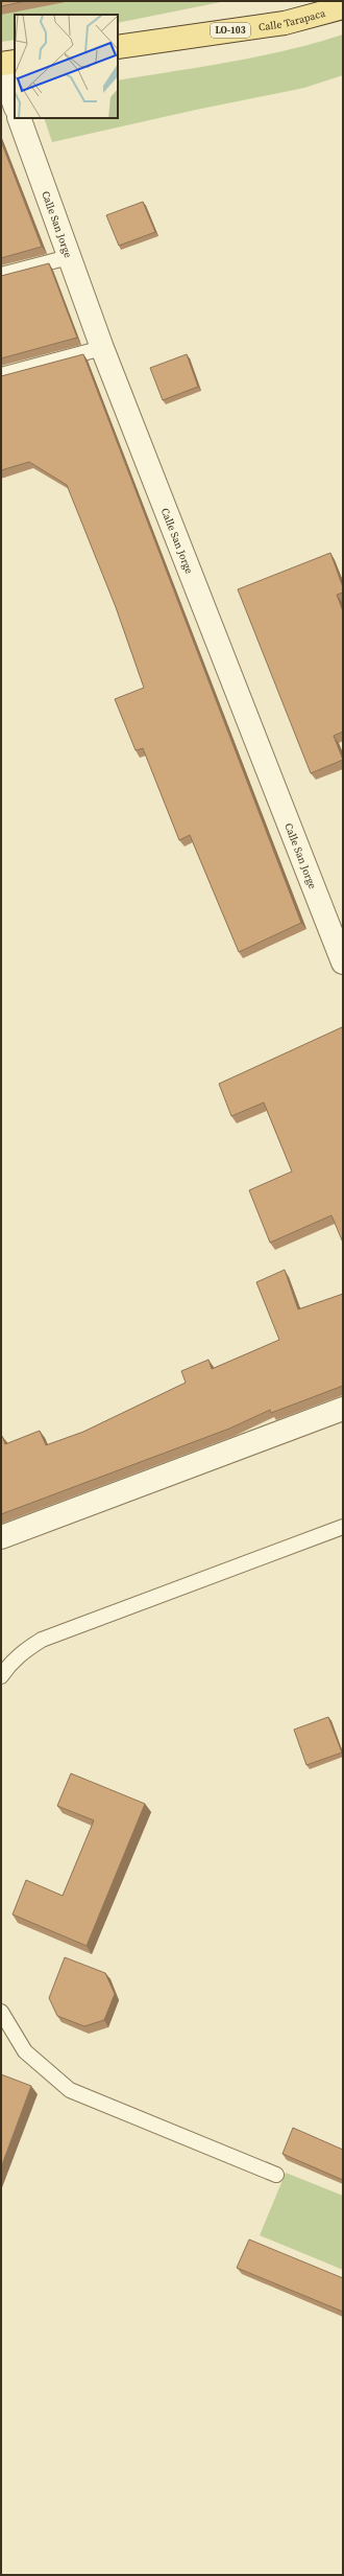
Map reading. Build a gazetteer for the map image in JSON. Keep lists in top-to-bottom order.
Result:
{
  "streets": {
    "main road": ["Calle Tarapaca", "LO-103"],
    "street": ["Calle San Jorge"]
  }
}
